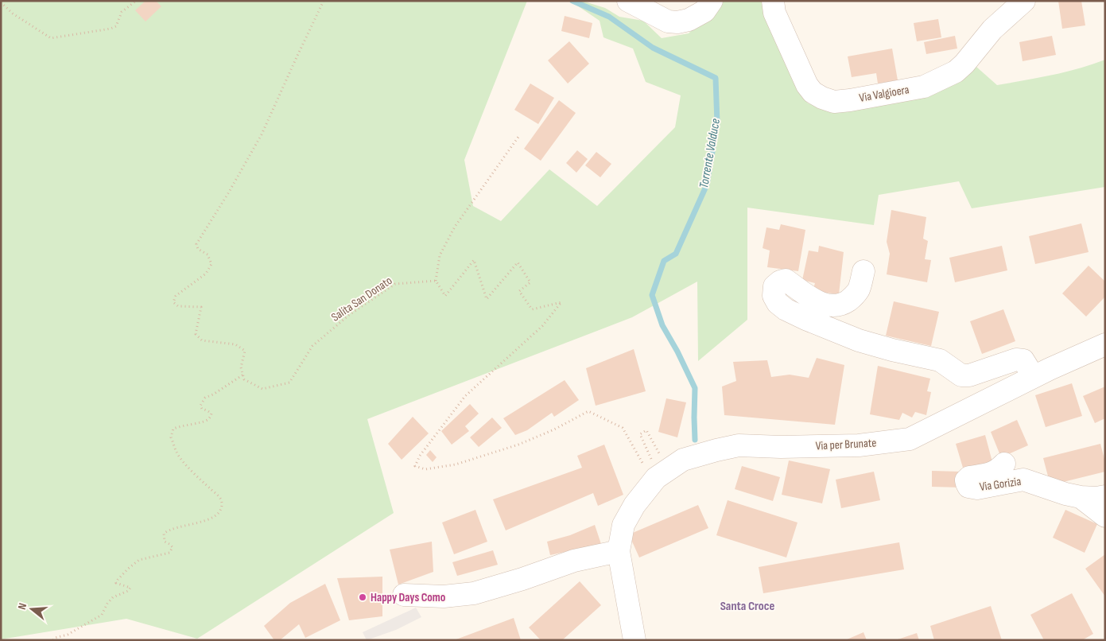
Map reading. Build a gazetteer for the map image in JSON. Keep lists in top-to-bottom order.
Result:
{
  "streets": {
    "street": ["Via Valgioera", "Via per Brunate", "Via Gorizia"],
    "path": ["Salita San Donato"]
  },
  "districts": ["Santa Croce"],
  "water": ["Torrente Valduce"],
  "places": ["Happy Days Como"],
  "north": "left"
}
